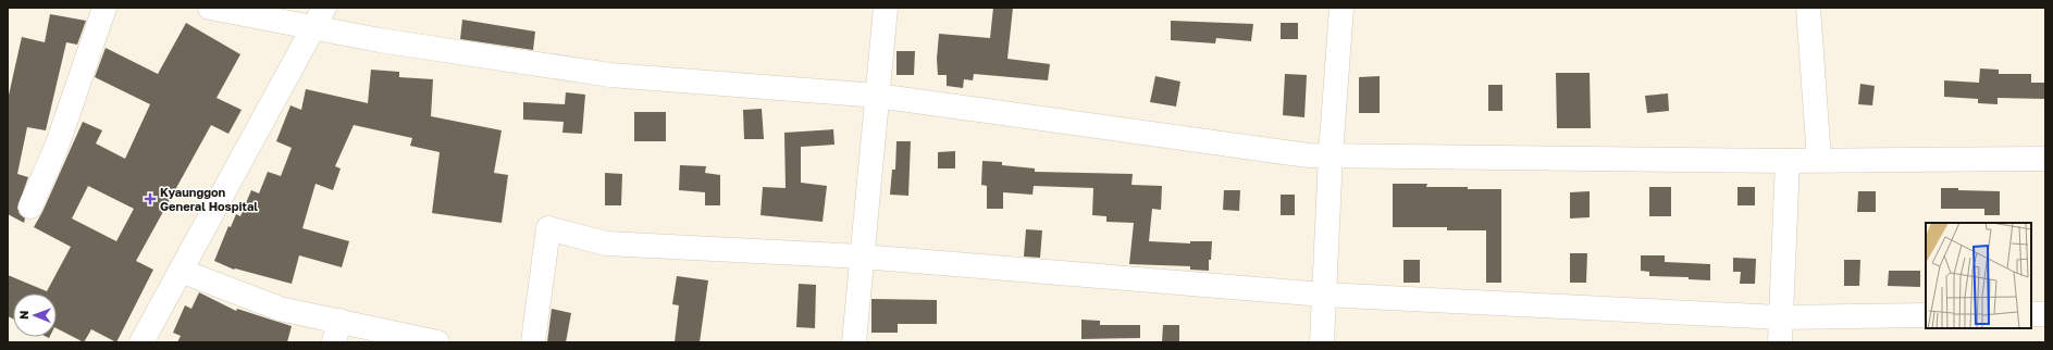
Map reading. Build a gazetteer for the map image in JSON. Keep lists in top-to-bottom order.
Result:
{
  "places": {
    "health": ["Kyaunggon General Hospital"]
  },
  "north": "left"
}
